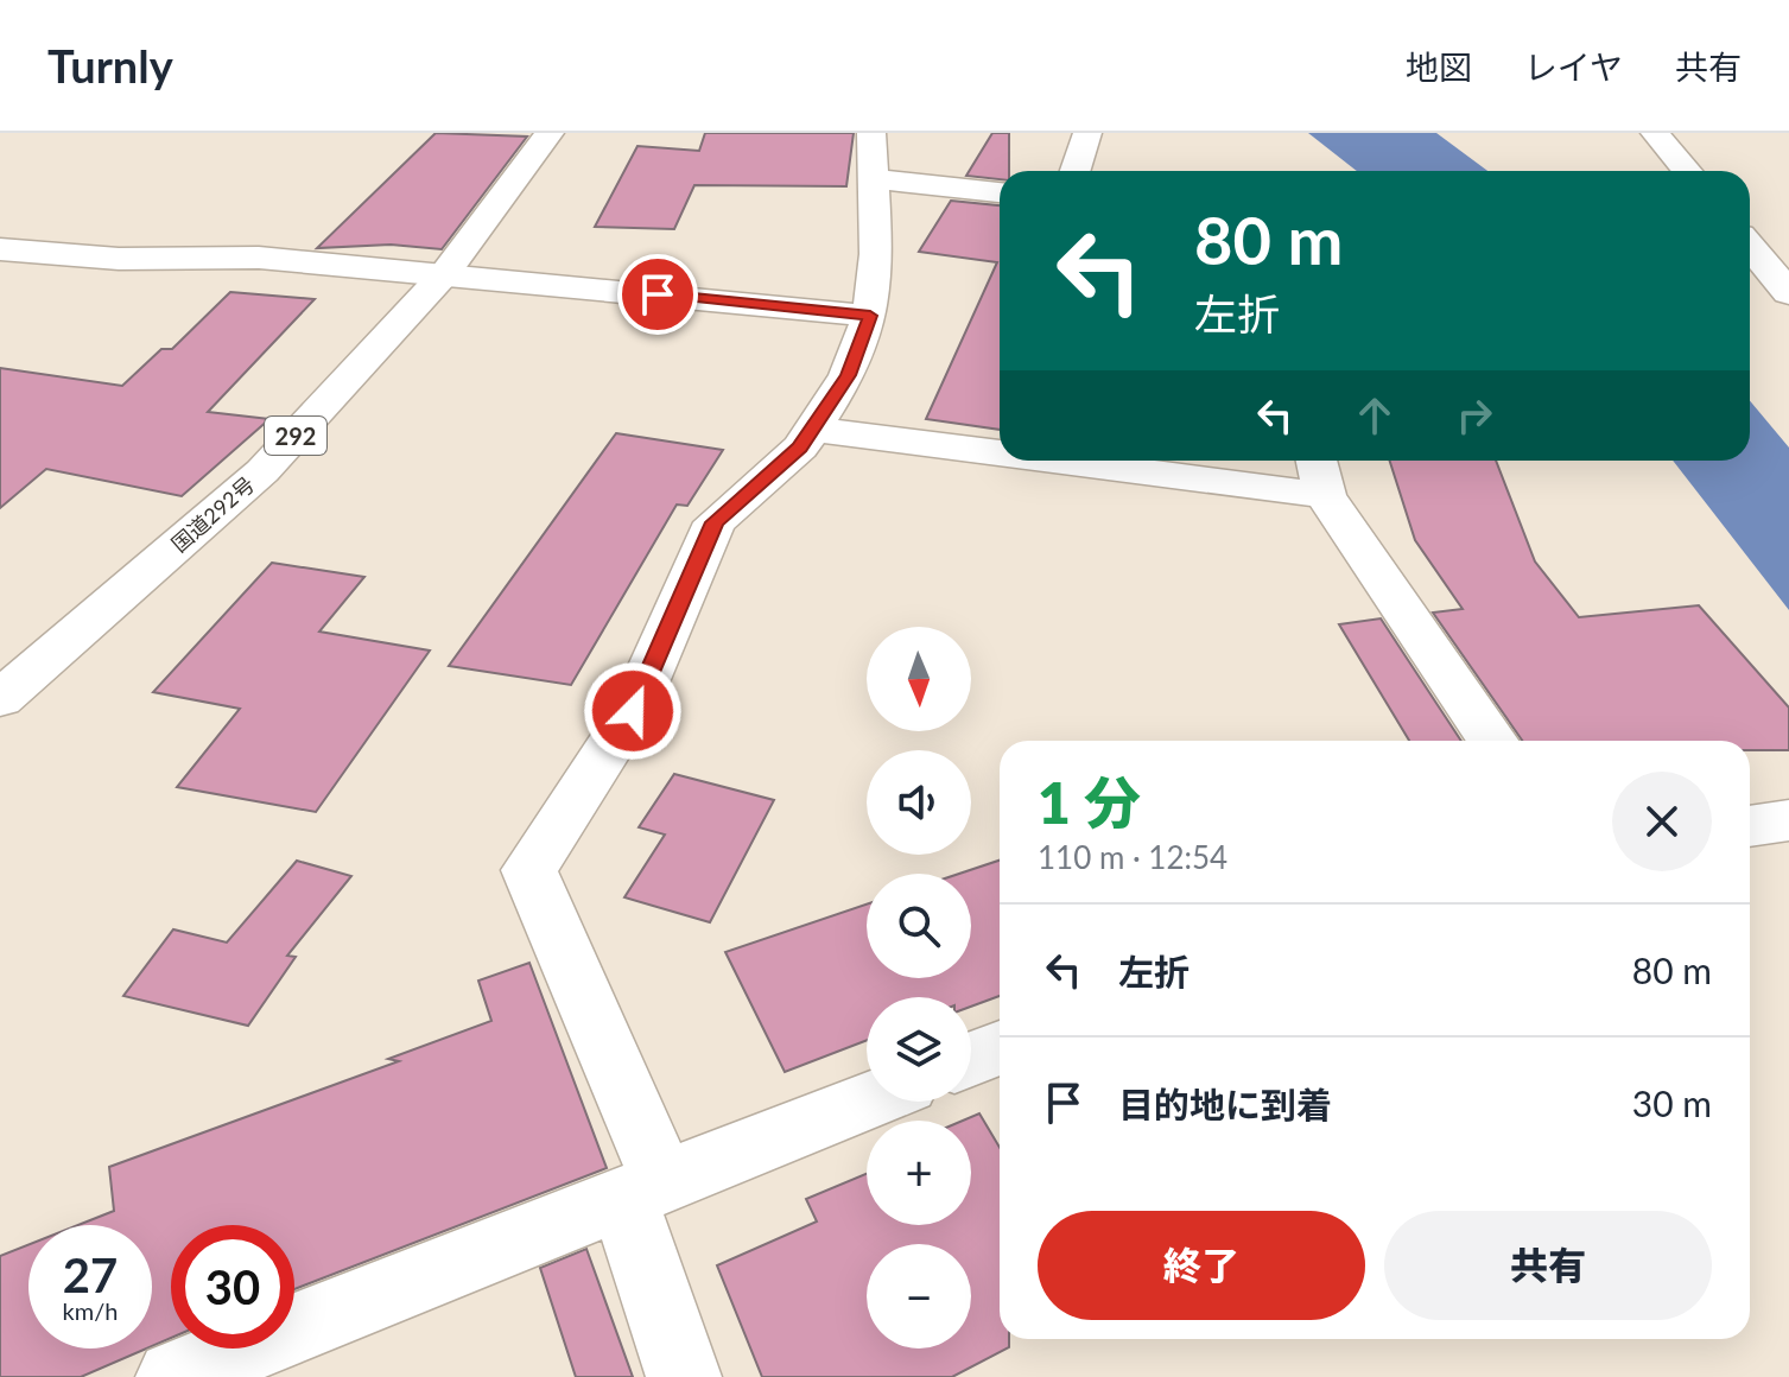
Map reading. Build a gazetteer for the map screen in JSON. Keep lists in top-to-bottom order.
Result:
{
  "streets": {
    "main road": ["292", "国道292号"]
  },
  "north": "bottom",
  "page": {
    "header": "Turnly",
    "nav": ["地図", "レイヤ", "共有"],
    "turn": ["80 m", "左折"],
    "map_buttons": ["+", "−"],
    "heading": ["1 分", "110 m · 12:54"],
    "list": [
      {
        "name": "左折",
        "value": "80 m"
      },
      {
        "name": "目的地に到着",
        "value": "30 m"
      }
    ],
    "buttons": ["終了", "共有"],
    "speed": "27 km/h",
    "limit": "30"
  }
}
